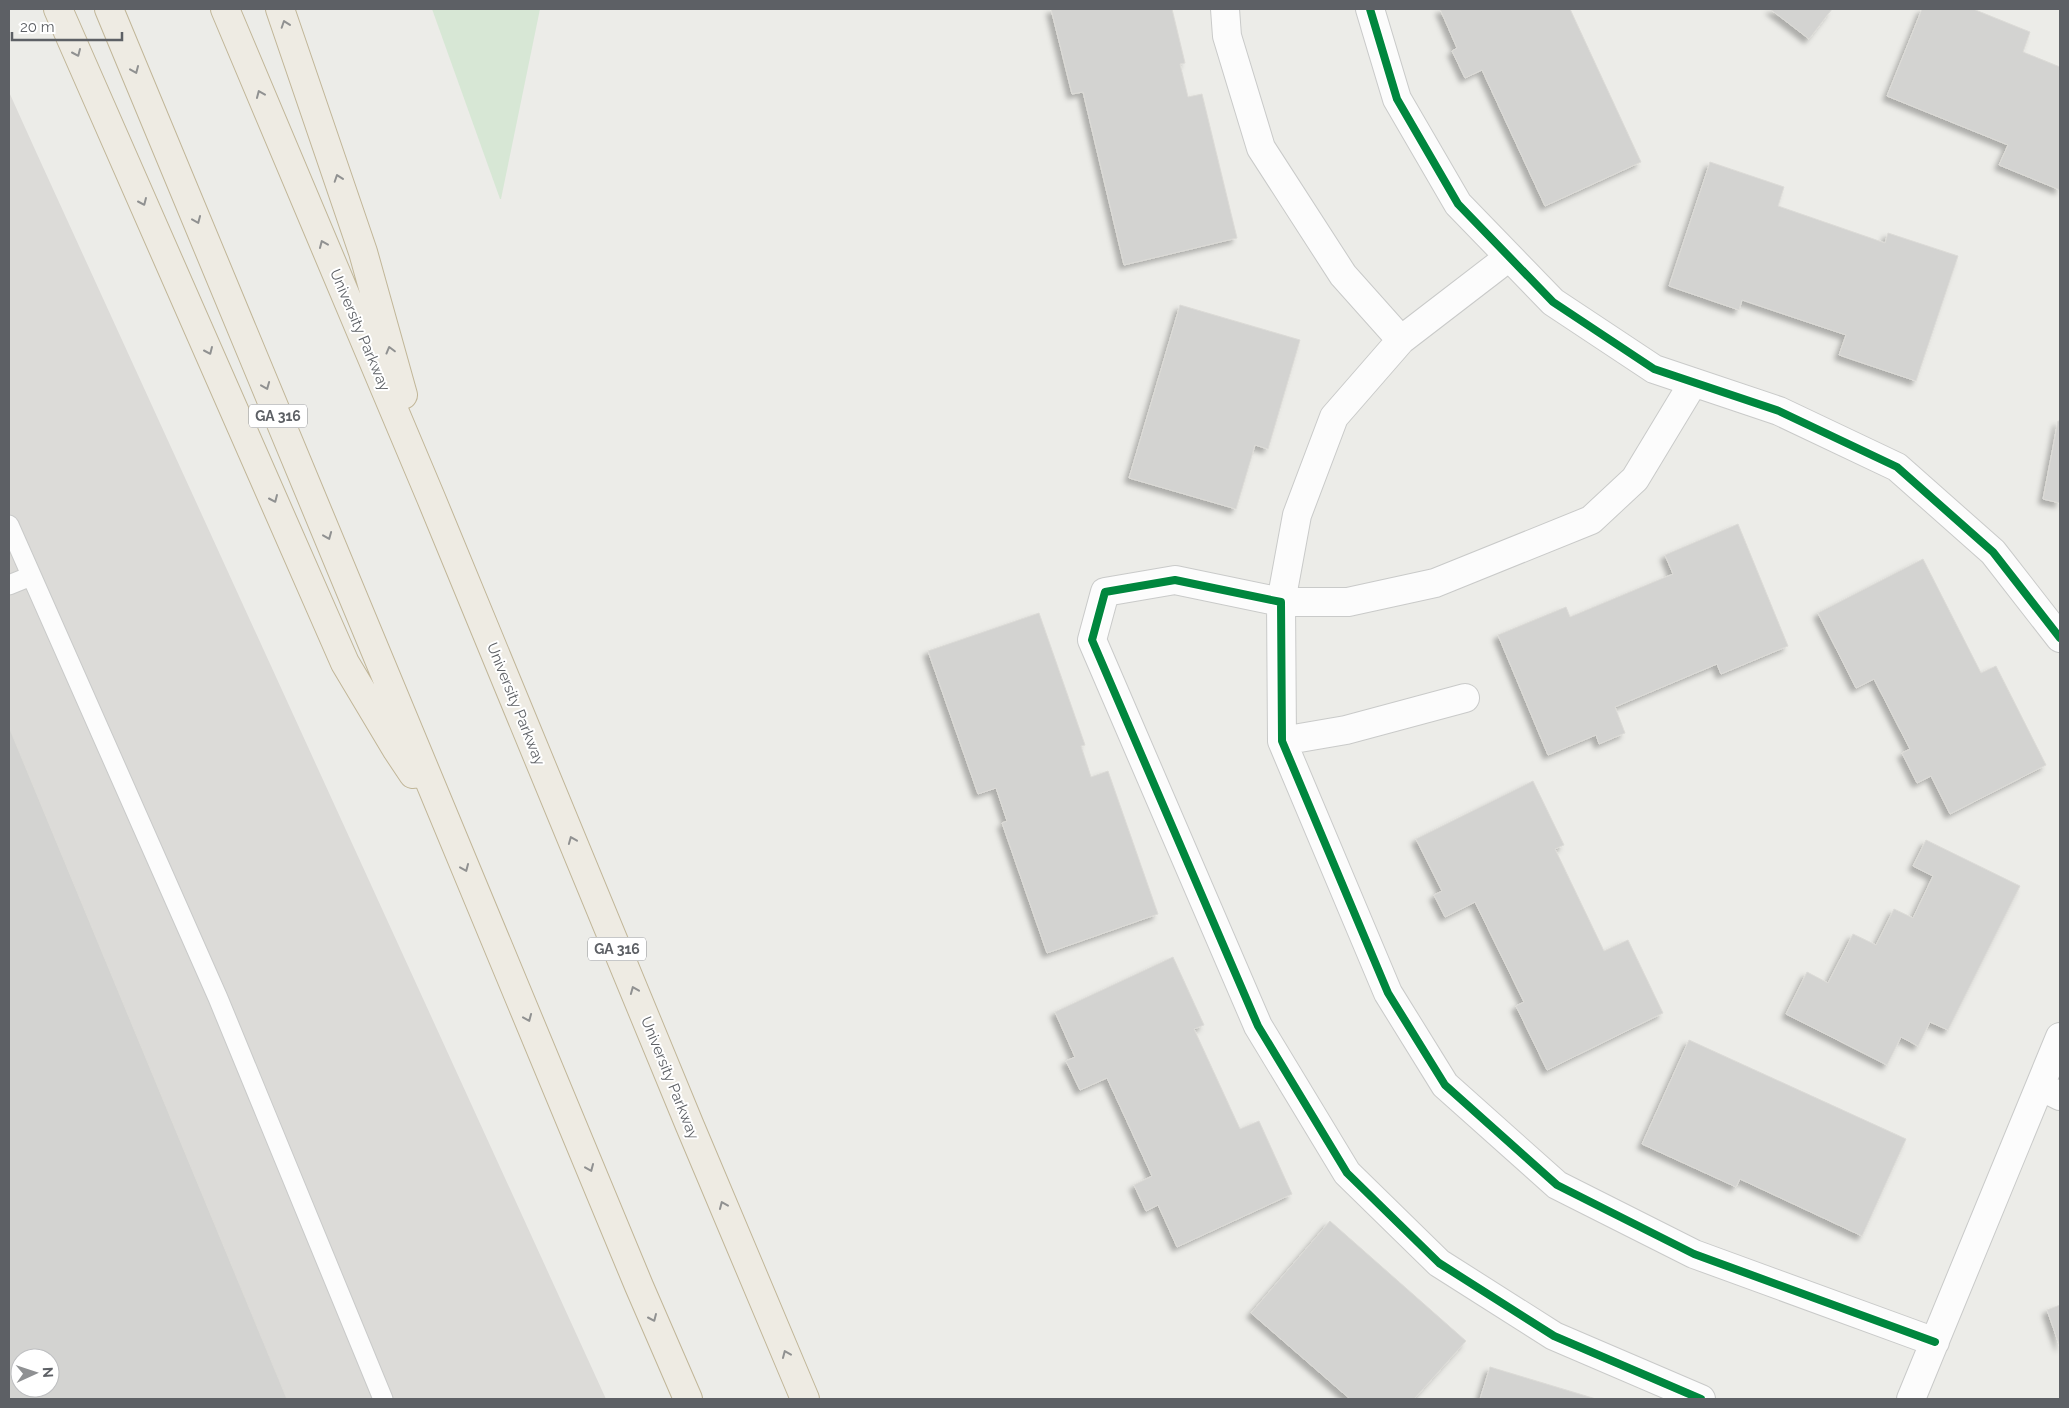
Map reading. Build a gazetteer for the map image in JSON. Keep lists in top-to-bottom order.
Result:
{
  "streets": {
    "highway": ["University Parkway", "GA 316"]
  },
  "scale_bar": "20 m",
  "north": "right"
}
